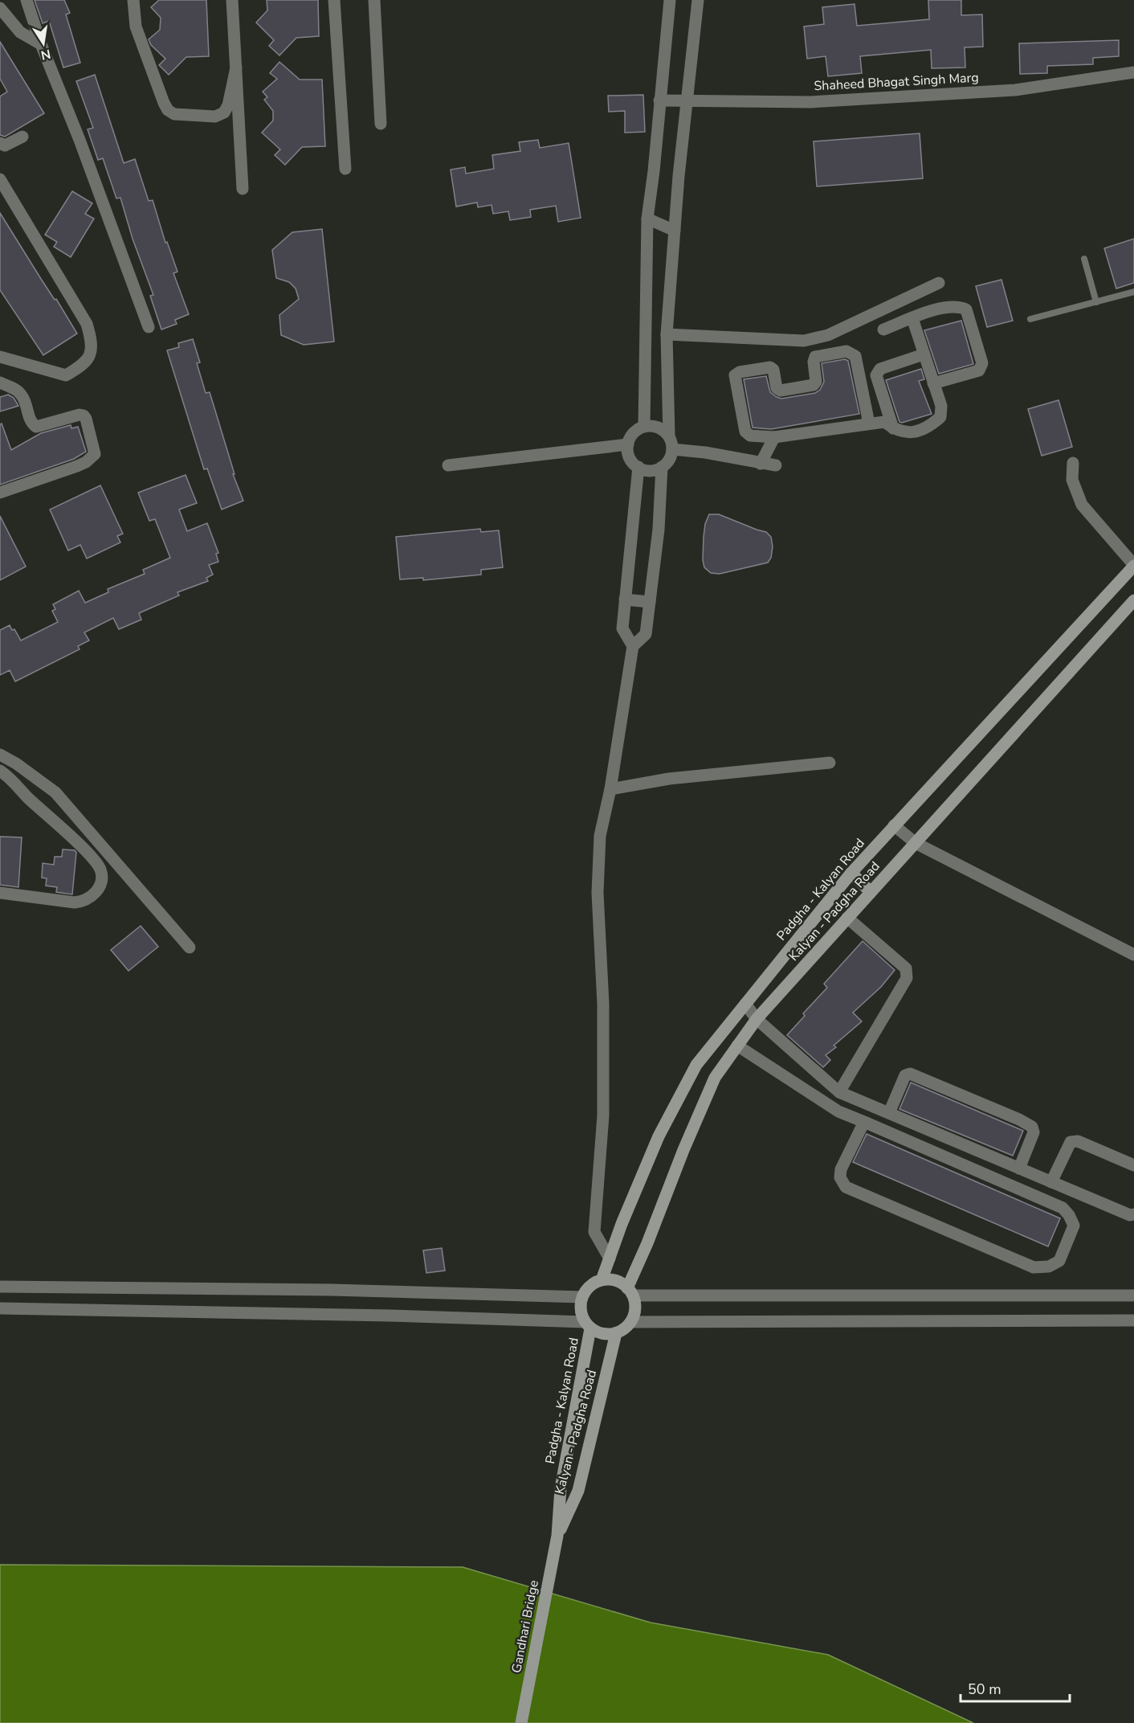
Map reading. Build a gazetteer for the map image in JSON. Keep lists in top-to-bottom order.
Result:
{
  "streets": {
    "main road": ["Padgha - Kalyan Road", "Kalyan - Padgha Road", "Gandhari Bridge"],
    "street": ["Shaheed Bhagat Singh Marg"]
  },
  "crossings": [
    ["Padgha - Kalyan Road", "Kalyan - Padgha Road"],
    ["Padgha - Kalyan Road", "Gandhari Bridge"],
    ["Kalyan - Padgha Road", "Gandhari Bridge"]
  ],
  "scale_bar": "50 m",
  "north": "bottom"
}
